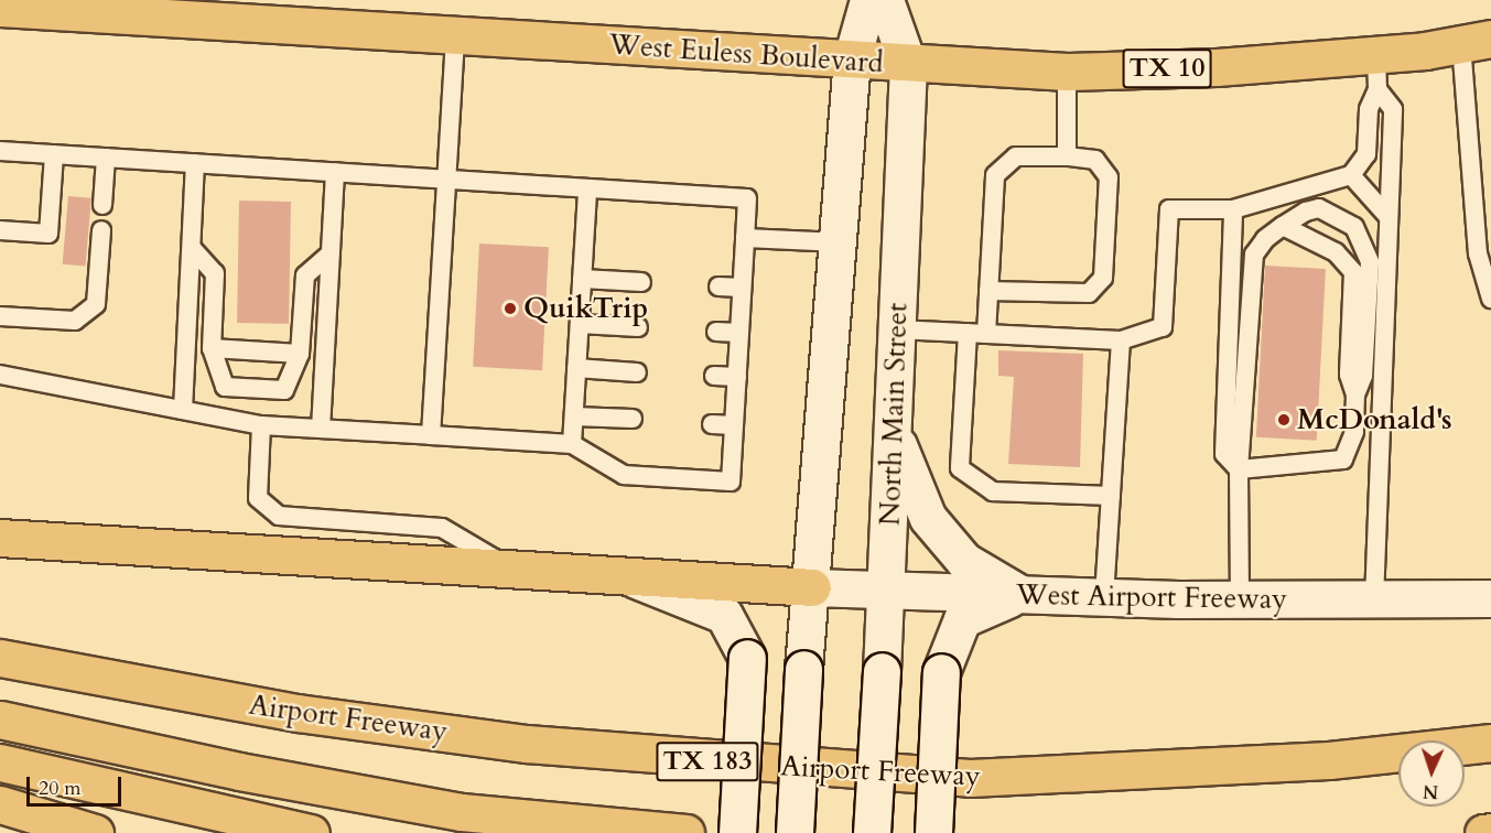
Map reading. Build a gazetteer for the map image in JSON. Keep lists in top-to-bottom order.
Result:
{
  "streets": {
    "main road": [
      "West Euless Boulevard",
      "TX 10",
      "North Main Street",
      "West Airport Freeway",
      "Airport Freeway",
      "TX 183"
    ]
  },
  "crossings": [
    ["West Euless Boulevard", "North Main Street"],
    ["North Main Street", "West Airport Freeway"]
  ],
  "places": ["QuikTrip", "McDonald's"],
  "scale_bar": "20 m",
  "north": "bottom"
}
